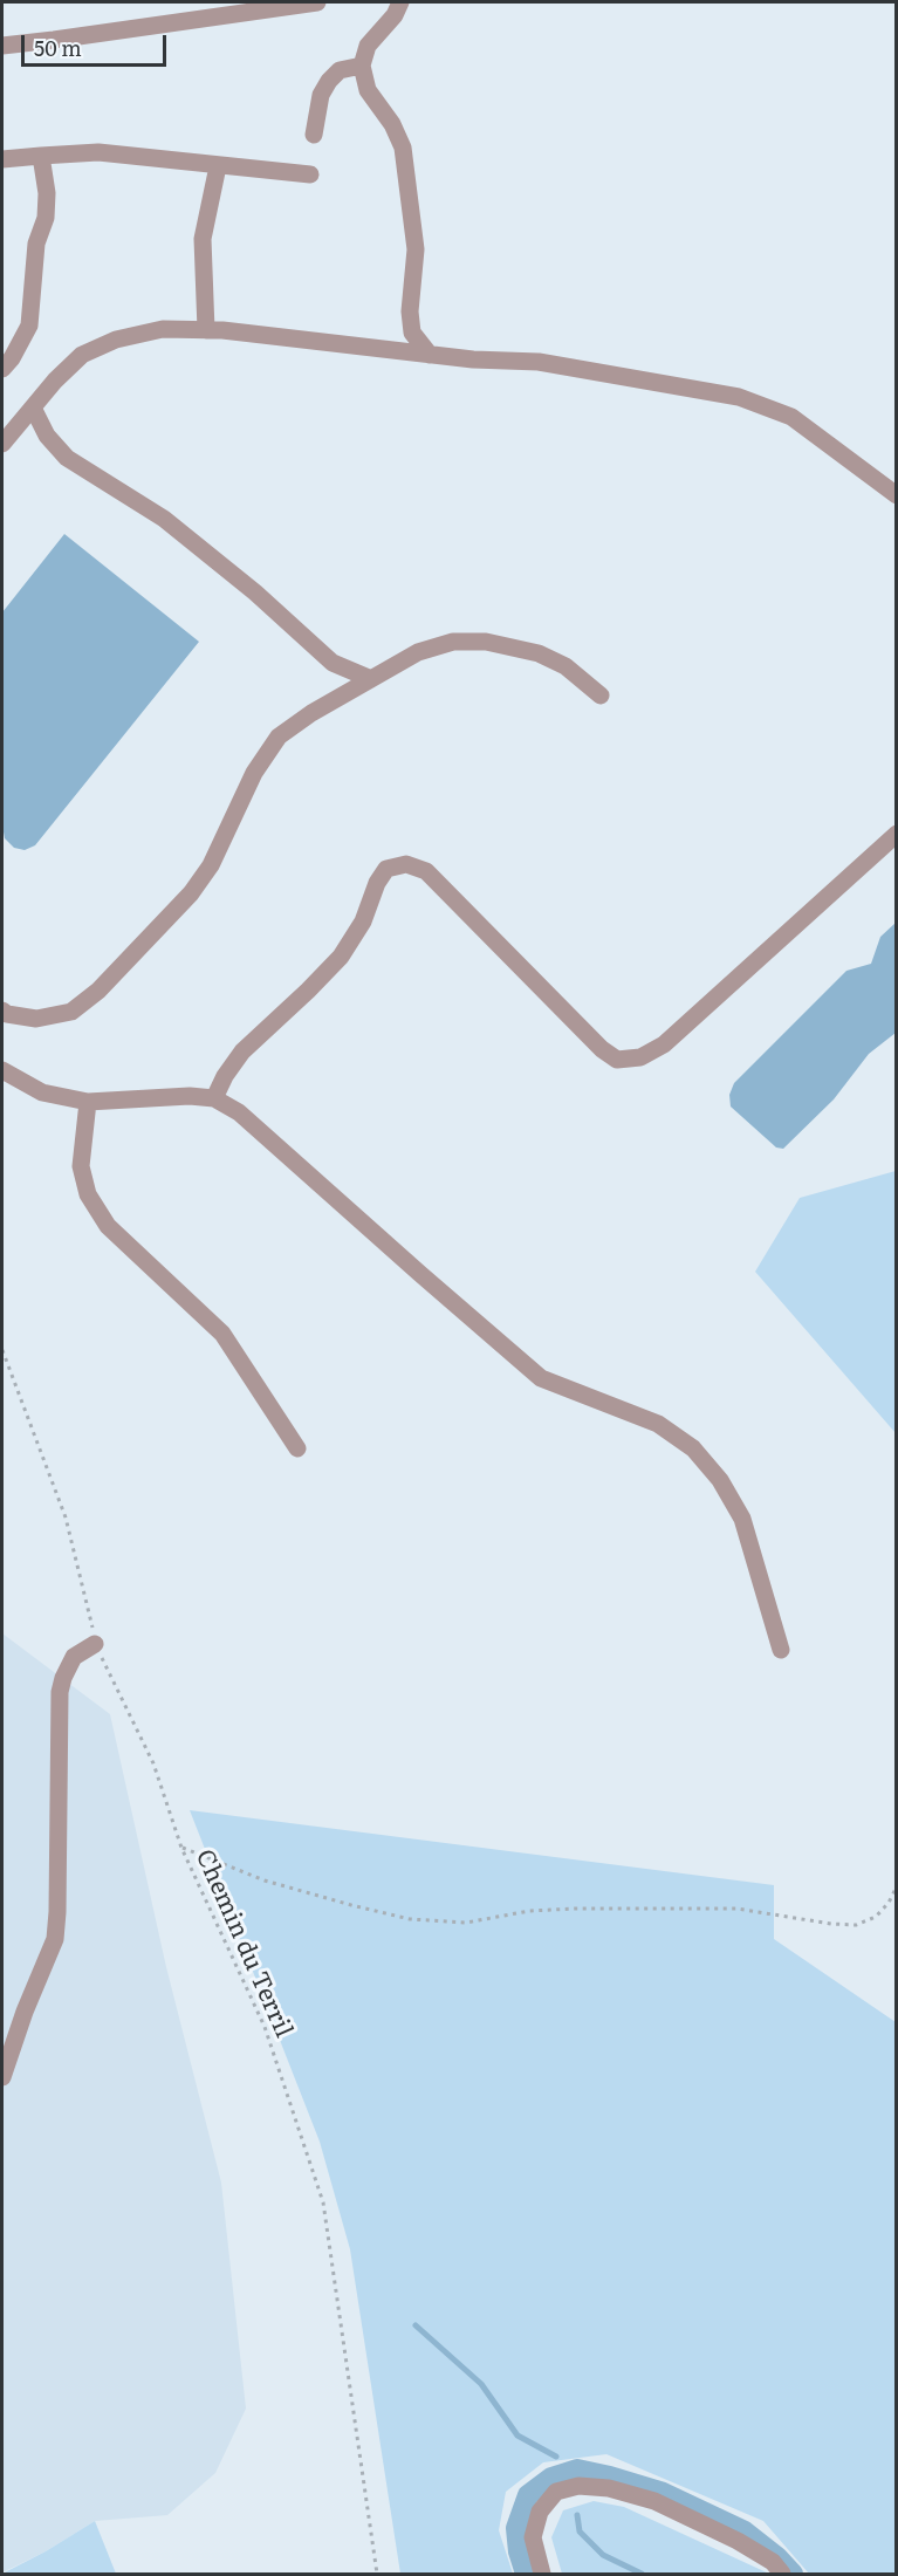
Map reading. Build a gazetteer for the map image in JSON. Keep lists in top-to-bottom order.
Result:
{
  "streets": {
    "path": ["Chemin du Terril"]
  },
  "scale_bar": "50 m"
}
